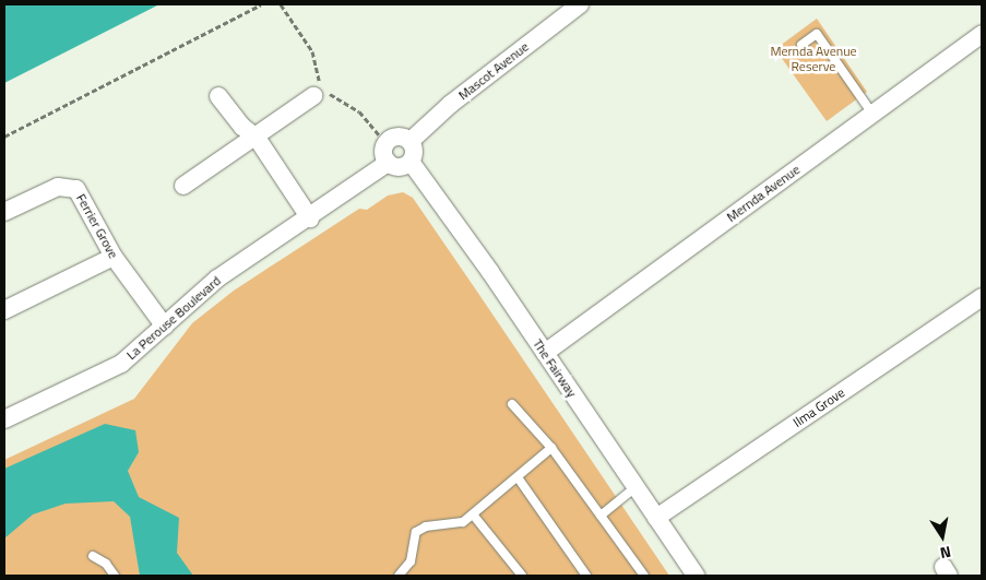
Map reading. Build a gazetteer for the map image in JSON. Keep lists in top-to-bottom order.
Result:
{
  "streets": {
    "street": [
      "Mascot Avenue",
      "Mernda Avenue",
      "Ferrier Grove",
      "La Perouse Boulevard",
      "The Fairway",
      "Ilma Grove"
    ]
  },
  "crossings": [
    ["Mascot Avenue", "La Perouse Boulevard"],
    ["Mascot Avenue", "The Fairway"],
    ["Mernda Avenue", "The Fairway"],
    ["Ferrier Grove", "La Perouse Boulevard"],
    ["La Perouse Boulevard", "The Fairway"],
    ["The Fairway", "Ilma Grove"]
  ],
  "parks": ["Mernda Avenue Reserve"],
  "north": "bottom"
}
